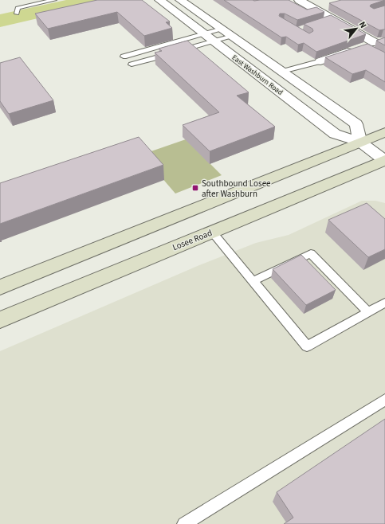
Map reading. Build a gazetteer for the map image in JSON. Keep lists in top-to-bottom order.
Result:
{
  "streets": {
    "main road": ["Losee Road"],
    "street": ["East Washburn Road"]
  },
  "crossings": [
    ["East Washburn Road", "Losee Road"]
  ],
  "places": {
    "transit": ["Southbound Losee after Washburn"]
  },
  "north": "top right"
}
